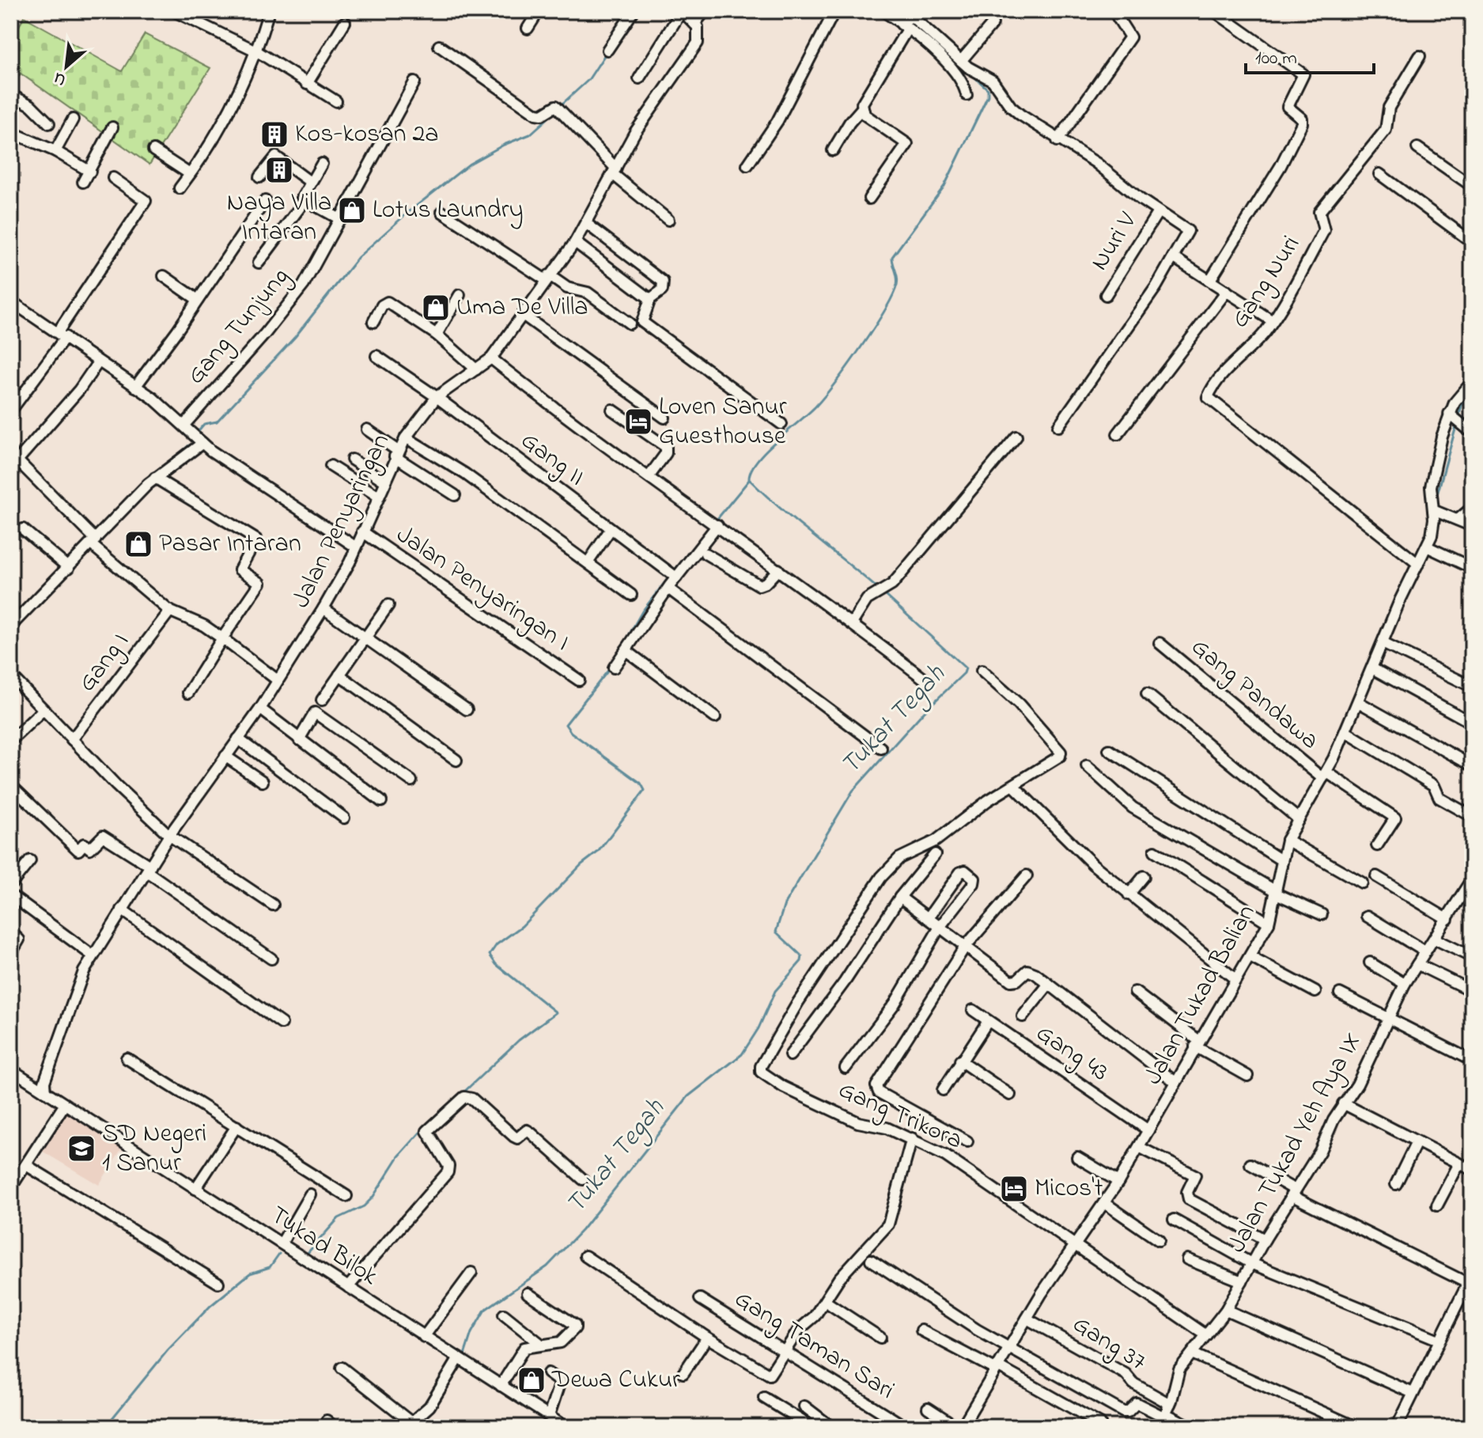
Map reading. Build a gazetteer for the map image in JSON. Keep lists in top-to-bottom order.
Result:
{
  "streets": {
    "street": [
      "Nuri V",
      "Gang Nuri",
      "Gang Tunjung",
      "Gang II",
      "Jalan Penyaringan",
      "Jalan Penyaringan I",
      "Gang I",
      "Gang Pandawa",
      "Jalan Tukad Balian",
      "Gang 43",
      "Gang Trikora",
      "Jalan Tukad Yeh Aya IX",
      "Tukad Bilok",
      "Gang 37",
      "Gang Taman Sari"
    ]
  },
  "crossings": [
    ["Gang Nuri", "Jalan Tukad Balian"],
    ["Gang II", "Jalan Penyaringan"],
    ["Jalan Penyaringan", "Jalan Penyaringan I"],
    ["Jalan Penyaringan", "Tukad Bilok"],
    ["Gang Pandawa", "Jalan Tukad Balian"],
    ["Jalan Tukad Balian", "Gang 43"],
    ["Jalan Tukad Balian", "Gang Trikora"],
    ["Jalan Tukad Balian", "Gang 37"],
    ["Gang Trikora", "Jalan Tukad Yeh Aya IX"],
    ["Jalan Tukad Yeh Aya IX", "Gang 37"]
  ],
  "water": ["Tukat Tegah"],
  "places": {
    "building": ["Kos-kosan 2a", "Naya Villa Intaran"],
    "shop": [
      "Lotus Laundry",
      "Uma De Villa",
      "Pasar Intaran",
      "Dewa Cukur"
    ],
    "hotel": ["Loven Sanur Guesthouse", "Micos't"],
    "school or university": ["SD Negeri 1 Sanur"]
  },
  "scale_bar": "100 m",
  "north": "bottom left"
}
